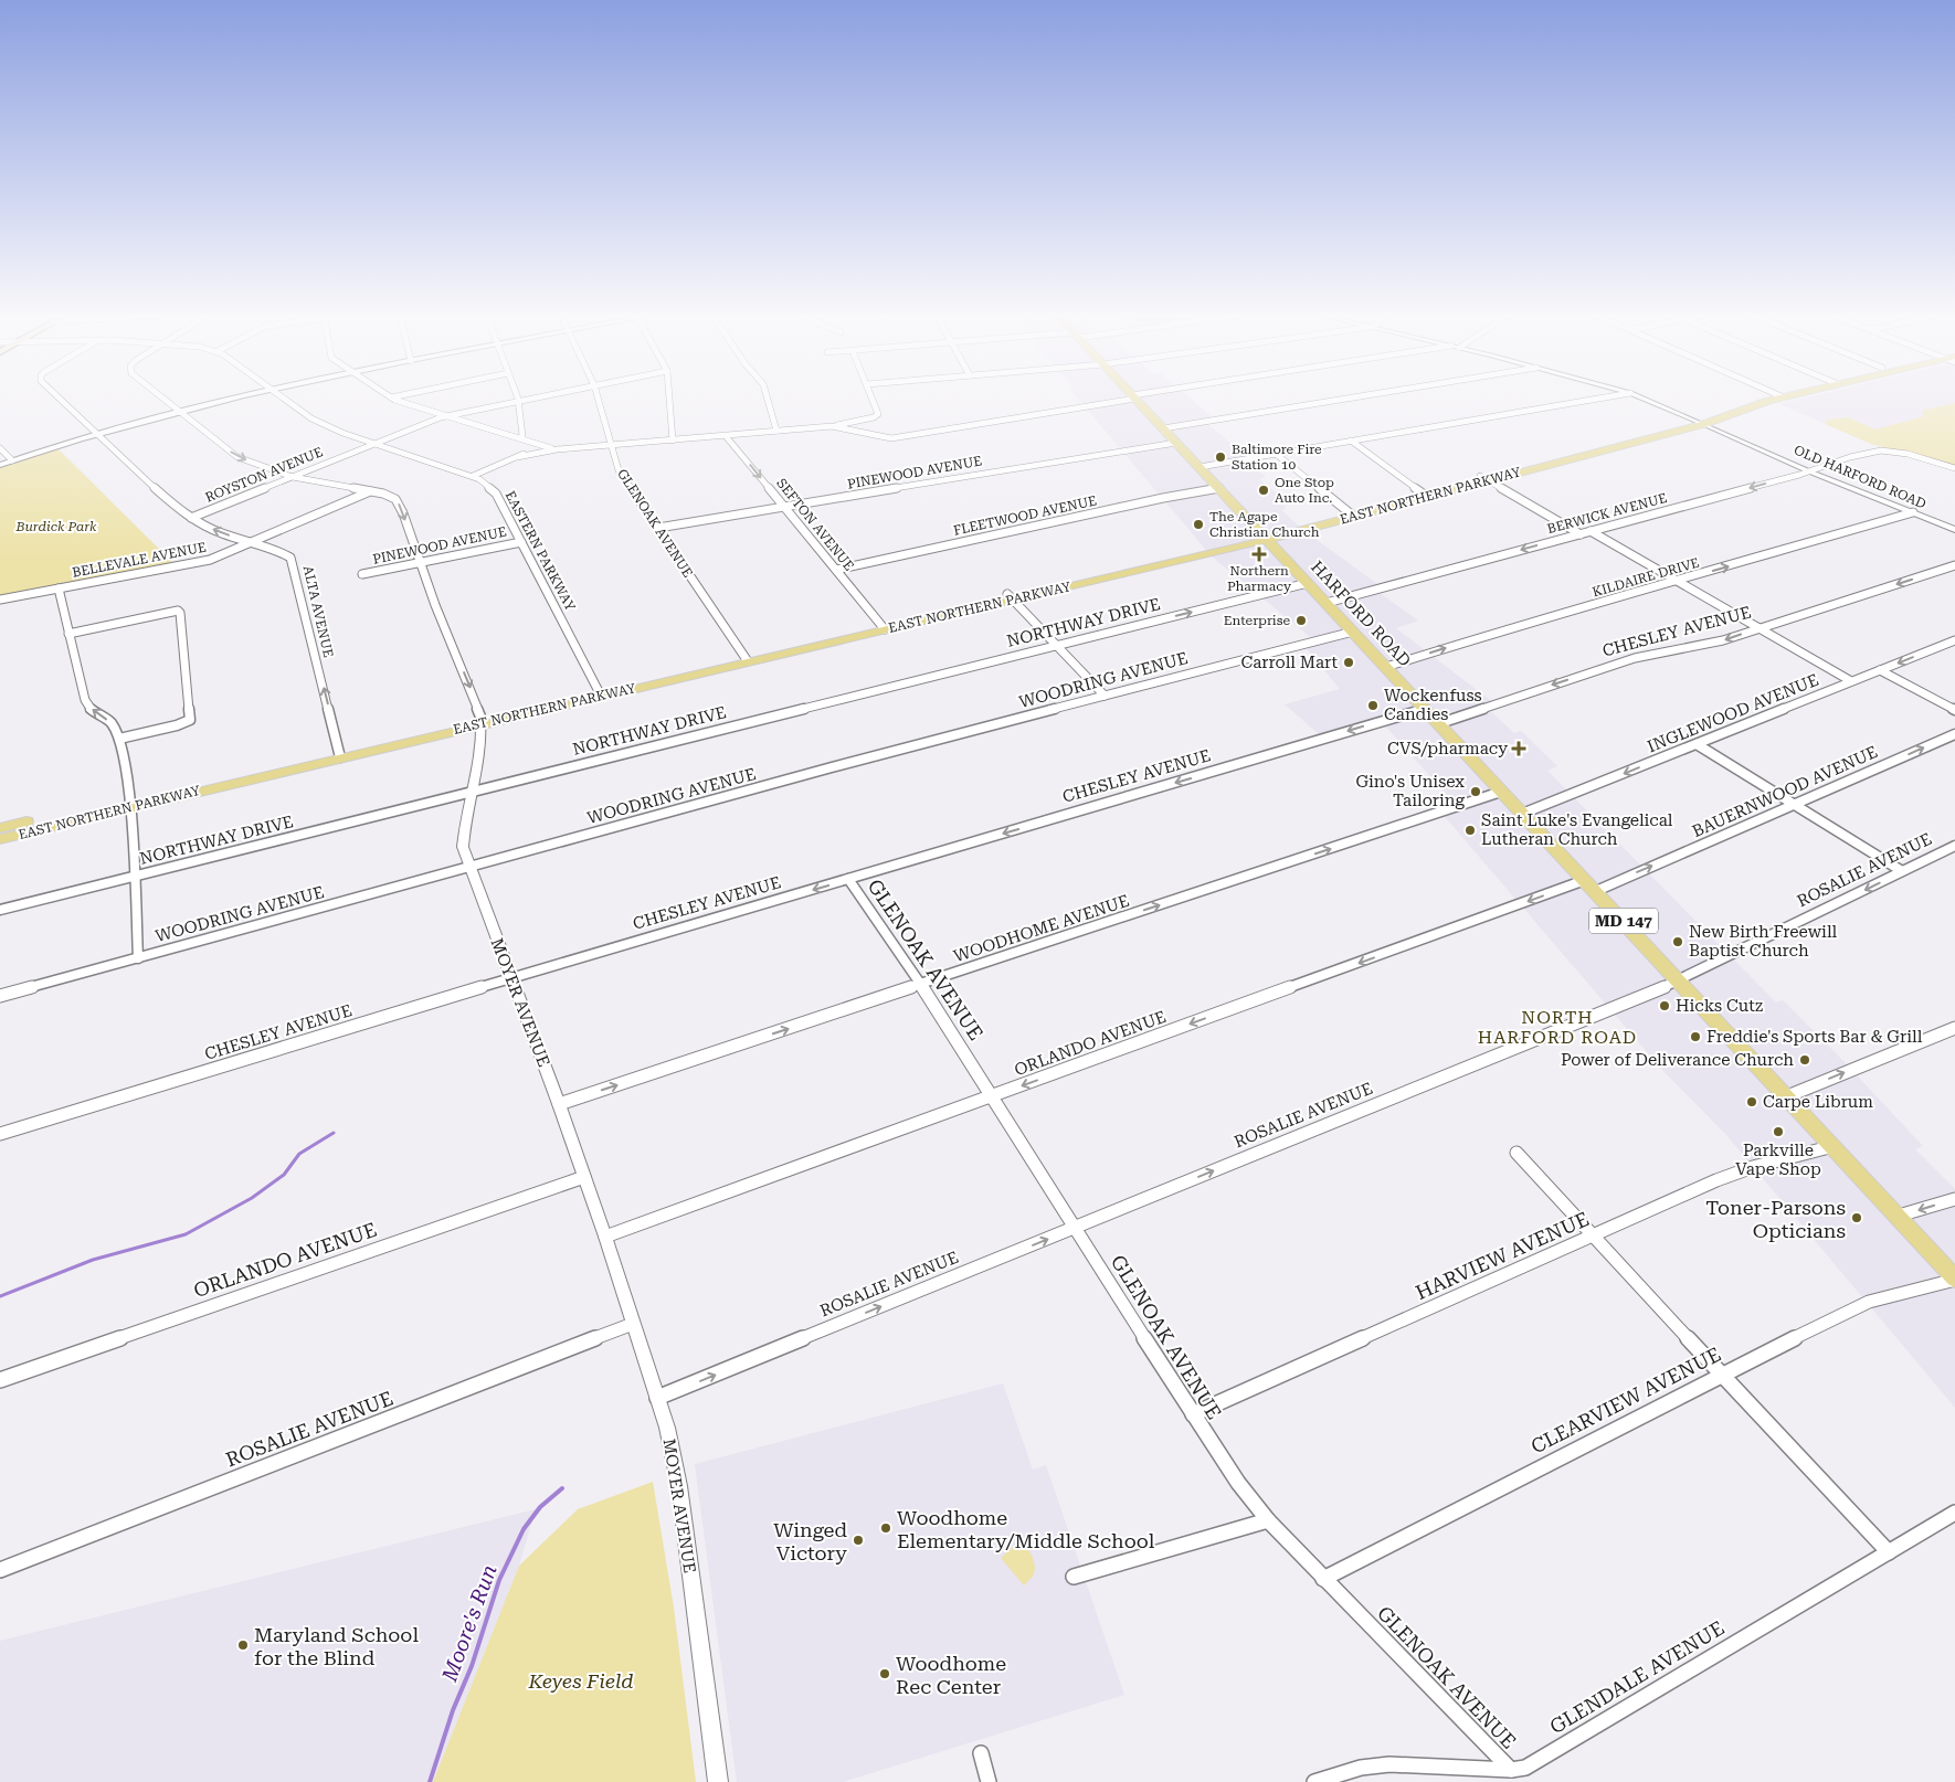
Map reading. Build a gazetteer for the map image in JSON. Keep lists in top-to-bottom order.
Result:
{
  "streets": {
    "main road": ["EAST NORTHERN PARKWAY", "HARFORD ROAD", "MD 147"],
    "street": [
      "PINEWOOD AVENUE",
      "ROYSTON AVENUE",
      "OLD HARFORD ROAD",
      "BERWICK AVENUE",
      "FLEETWOOD AVENUE",
      "GLENOAK AVENUE",
      "SEFTON AVENUE",
      "EASTERN PARKWAY",
      "BELLEVALE AVENUE",
      "KILDAIRE DRIVE",
      "ALTA AVENUE",
      "NORTHWAY DRIVE",
      "CHESLEY AVENUE",
      "WOODRING AVENUE",
      "INGLEWOOD AVENUE",
      "BAUERNWOOD AVENUE",
      "ROSALIE AVENUE",
      "WOODHOME AVENUE",
      "MOYER AVENUE",
      "ORLANDO AVENUE",
      "HARVIEW AVENUE",
      "CLEARVIEW AVENUE",
      "GLENDALE AVENUE"
    ]
  },
  "crossings": [
    ["PINEWOOD AVENUE", "GLENOAK AVENUE"],
    ["PINEWOOD AVENUE", "SEFTON AVENUE"],
    ["PINEWOOD AVENUE", "EASTERN PARKWAY"],
    ["PINEWOOD AVENUE", "HARFORD ROAD"],
    ["PINEWOOD AVENUE", "MOYER AVENUE"],
    ["ROYSTON AVENUE", "EASTERN PARKWAY"],
    ["ROYSTON AVENUE", "ALTA AVENUE"],
    ["ROYSTON AVENUE", "MOYER AVENUE"],
    ["OLD HARFORD ROAD", "EAST NORTHERN PARKWAY"],
    ["OLD HARFORD ROAD", "BERWICK AVENUE"],
    ["OLD HARFORD ROAD", "KILDAIRE DRIVE"],
    ["EAST NORTHERN PARKWAY", "GLENOAK AVENUE"],
    ["EAST NORTHERN PARKWAY", "SEFTON AVENUE"],
    ["EAST NORTHERN PARKWAY", "EASTERN PARKWAY"],
    ["EAST NORTHERN PARKWAY", "ALTA AVENUE"],
    ["EAST NORTHERN PARKWAY", "HARFORD ROAD"],
    ["EAST NORTHERN PARKWAY", "MOYER AVENUE"],
    ["BERWICK AVENUE", "HARFORD ROAD"],
    ["FLEETWOOD AVENUE", "SEFTON AVENUE"],
    ["FLEETWOOD AVENUE", "HARFORD ROAD"],
    ["GLENOAK AVENUE", "CHESLEY AVENUE"],
    ["GLENOAK AVENUE", "ROSALIE AVENUE"],
    ["GLENOAK AVENUE", "WOODHOME AVENUE"],
    ["GLENOAK AVENUE", "ORLANDO AVENUE"],
    ["GLENOAK AVENUE", "HARVIEW AVENUE"],
    ["GLENOAK AVENUE", "CLEARVIEW AVENUE"],
    ["GLENOAK AVENUE", "GLENDALE AVENUE"],
    ["BELLEVALE AVENUE", "ALTA AVENUE"],
    ["BELLEVALE AVENUE", "MOYER AVENUE"],
    ["KILDAIRE DRIVE", "HARFORD ROAD"],
    ["HARFORD ROAD", "NORTHWAY DRIVE"],
    ["HARFORD ROAD", "CHESLEY AVENUE"],
    ["HARFORD ROAD", "WOODRING AVENUE"],
    ["HARFORD ROAD", "INGLEWOOD AVENUE"],
    ["HARFORD ROAD", "BAUERNWOOD AVENUE"],
    ["HARFORD ROAD", "ROSALIE AVENUE"],
    ["HARFORD ROAD", "WOODHOME AVENUE"],
    ["HARFORD ROAD", "ORLANDO AVENUE"],
    ["HARFORD ROAD", "HARVIEW AVENUE"],
    ["HARFORD ROAD", "CLEARVIEW AVENUE"],
    ["NORTHWAY DRIVE", "MOYER AVENUE"],
    ["CHESLEY AVENUE", "MOYER AVENUE"],
    ["WOODRING AVENUE", "MOYER AVENUE"],
    ["BAUERNWOOD AVENUE", "ORLANDO AVENUE"],
    ["ROSALIE AVENUE", "MOYER AVENUE"],
    ["WOODHOME AVENUE", "MOYER AVENUE"],
    ["MOYER AVENUE", "ORLANDO AVENUE"]
  ],
  "one_way": [
    "BERWICK AVENUE",
    "KILDAIRE DRIVE",
    "ALTA AVENUE",
    "CHESLEY AVENUE",
    "INGLEWOOD AVENUE",
    "BAUERNWOOD AVENUE",
    "WOODHOME AVENUE",
    "ORLANDO AVENUE"
  ],
  "districts": ["NORTH HARFORD ROAD"],
  "water": ["Moore's Run"],
  "parks": ["Burdick Park", "Keyes Field"],
  "places": {
    "other": [
      "Baltimore Fire Station 10",
      "One Stop Auto Inc.",
      "The Agape Christian Church",
      "Enterprise",
      "Carroll Mart",
      "Wockenfuss Candies",
      "Gino's Unisex Tailoring",
      "Saint Luke's Evangelical Lutheran Church",
      "New Birth Freewill Baptist Church",
      "Hicks Cutz",
      "Freddie's Sports Bar & Grill",
      "Power of Deliverance Church",
      "Carpe Librum",
      "Parkville Vape Shop",
      "Toner-Parsons Opticians",
      "Woodhome Elementary/Middle School",
      "Winged Victory",
      "Maryland School for the Blind",
      "Woodhome Rec Center"
    ],
    "health": ["Northern Pharmacy", "CVS/pharmacy"]
  }
}
